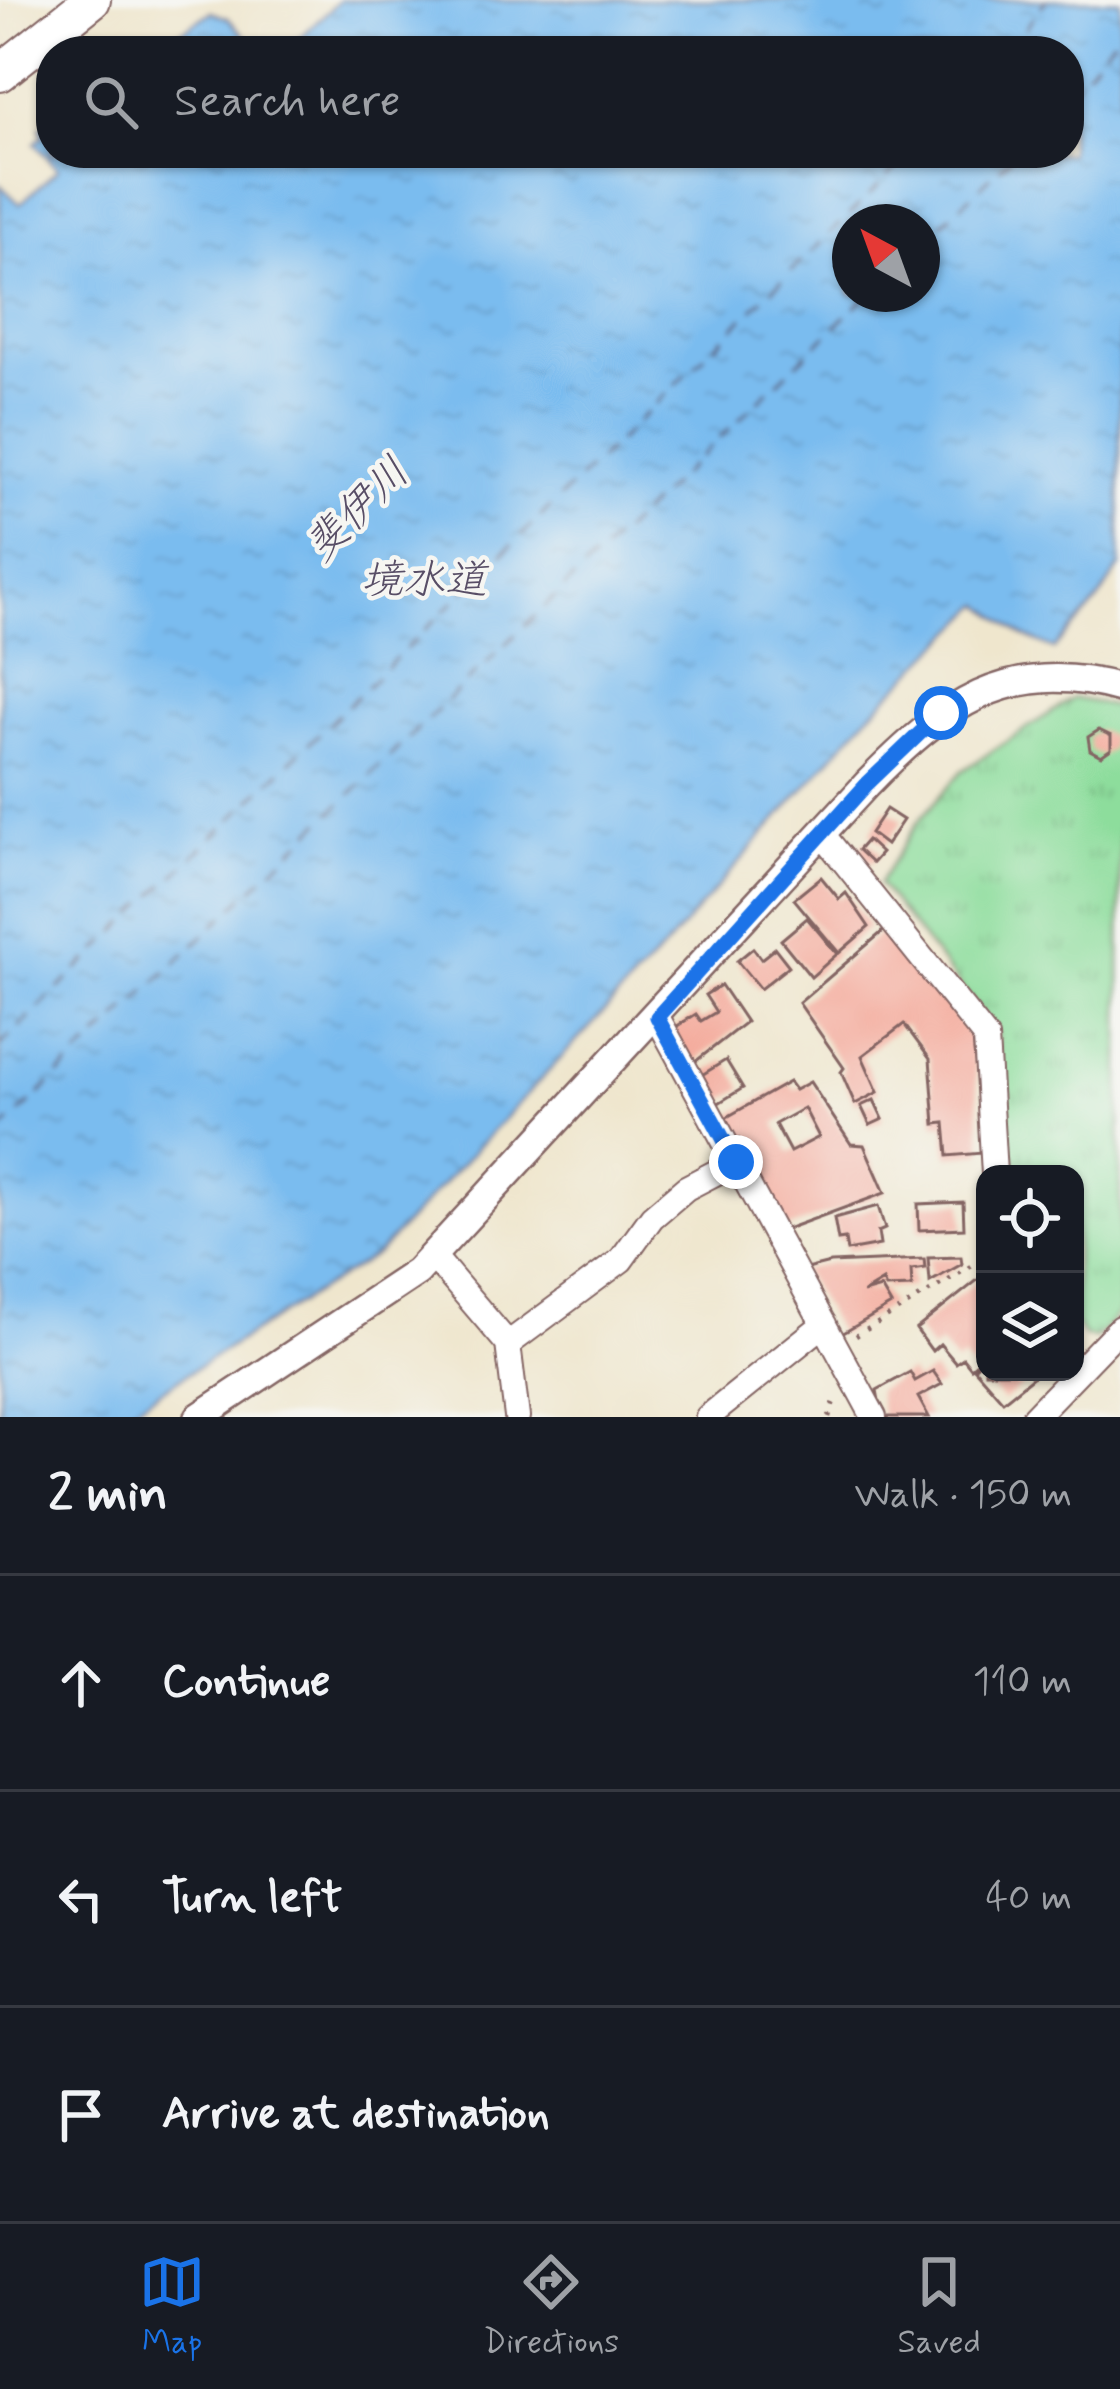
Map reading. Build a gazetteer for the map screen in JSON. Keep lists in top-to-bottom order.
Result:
{
  "water": ["斐伊川", "境水道"],
  "north": "top left",
  "page": {
    "search": "Search here",
    "heading": ["2 min", "Walk · 150 m"],
    "list": [
      ["Continue", "110 m"],
      ["Turn left", "40 m"],
      "Arrive at destination"
    ],
    "nav": ["Map", "Directions", "Saved"]
  }
}
